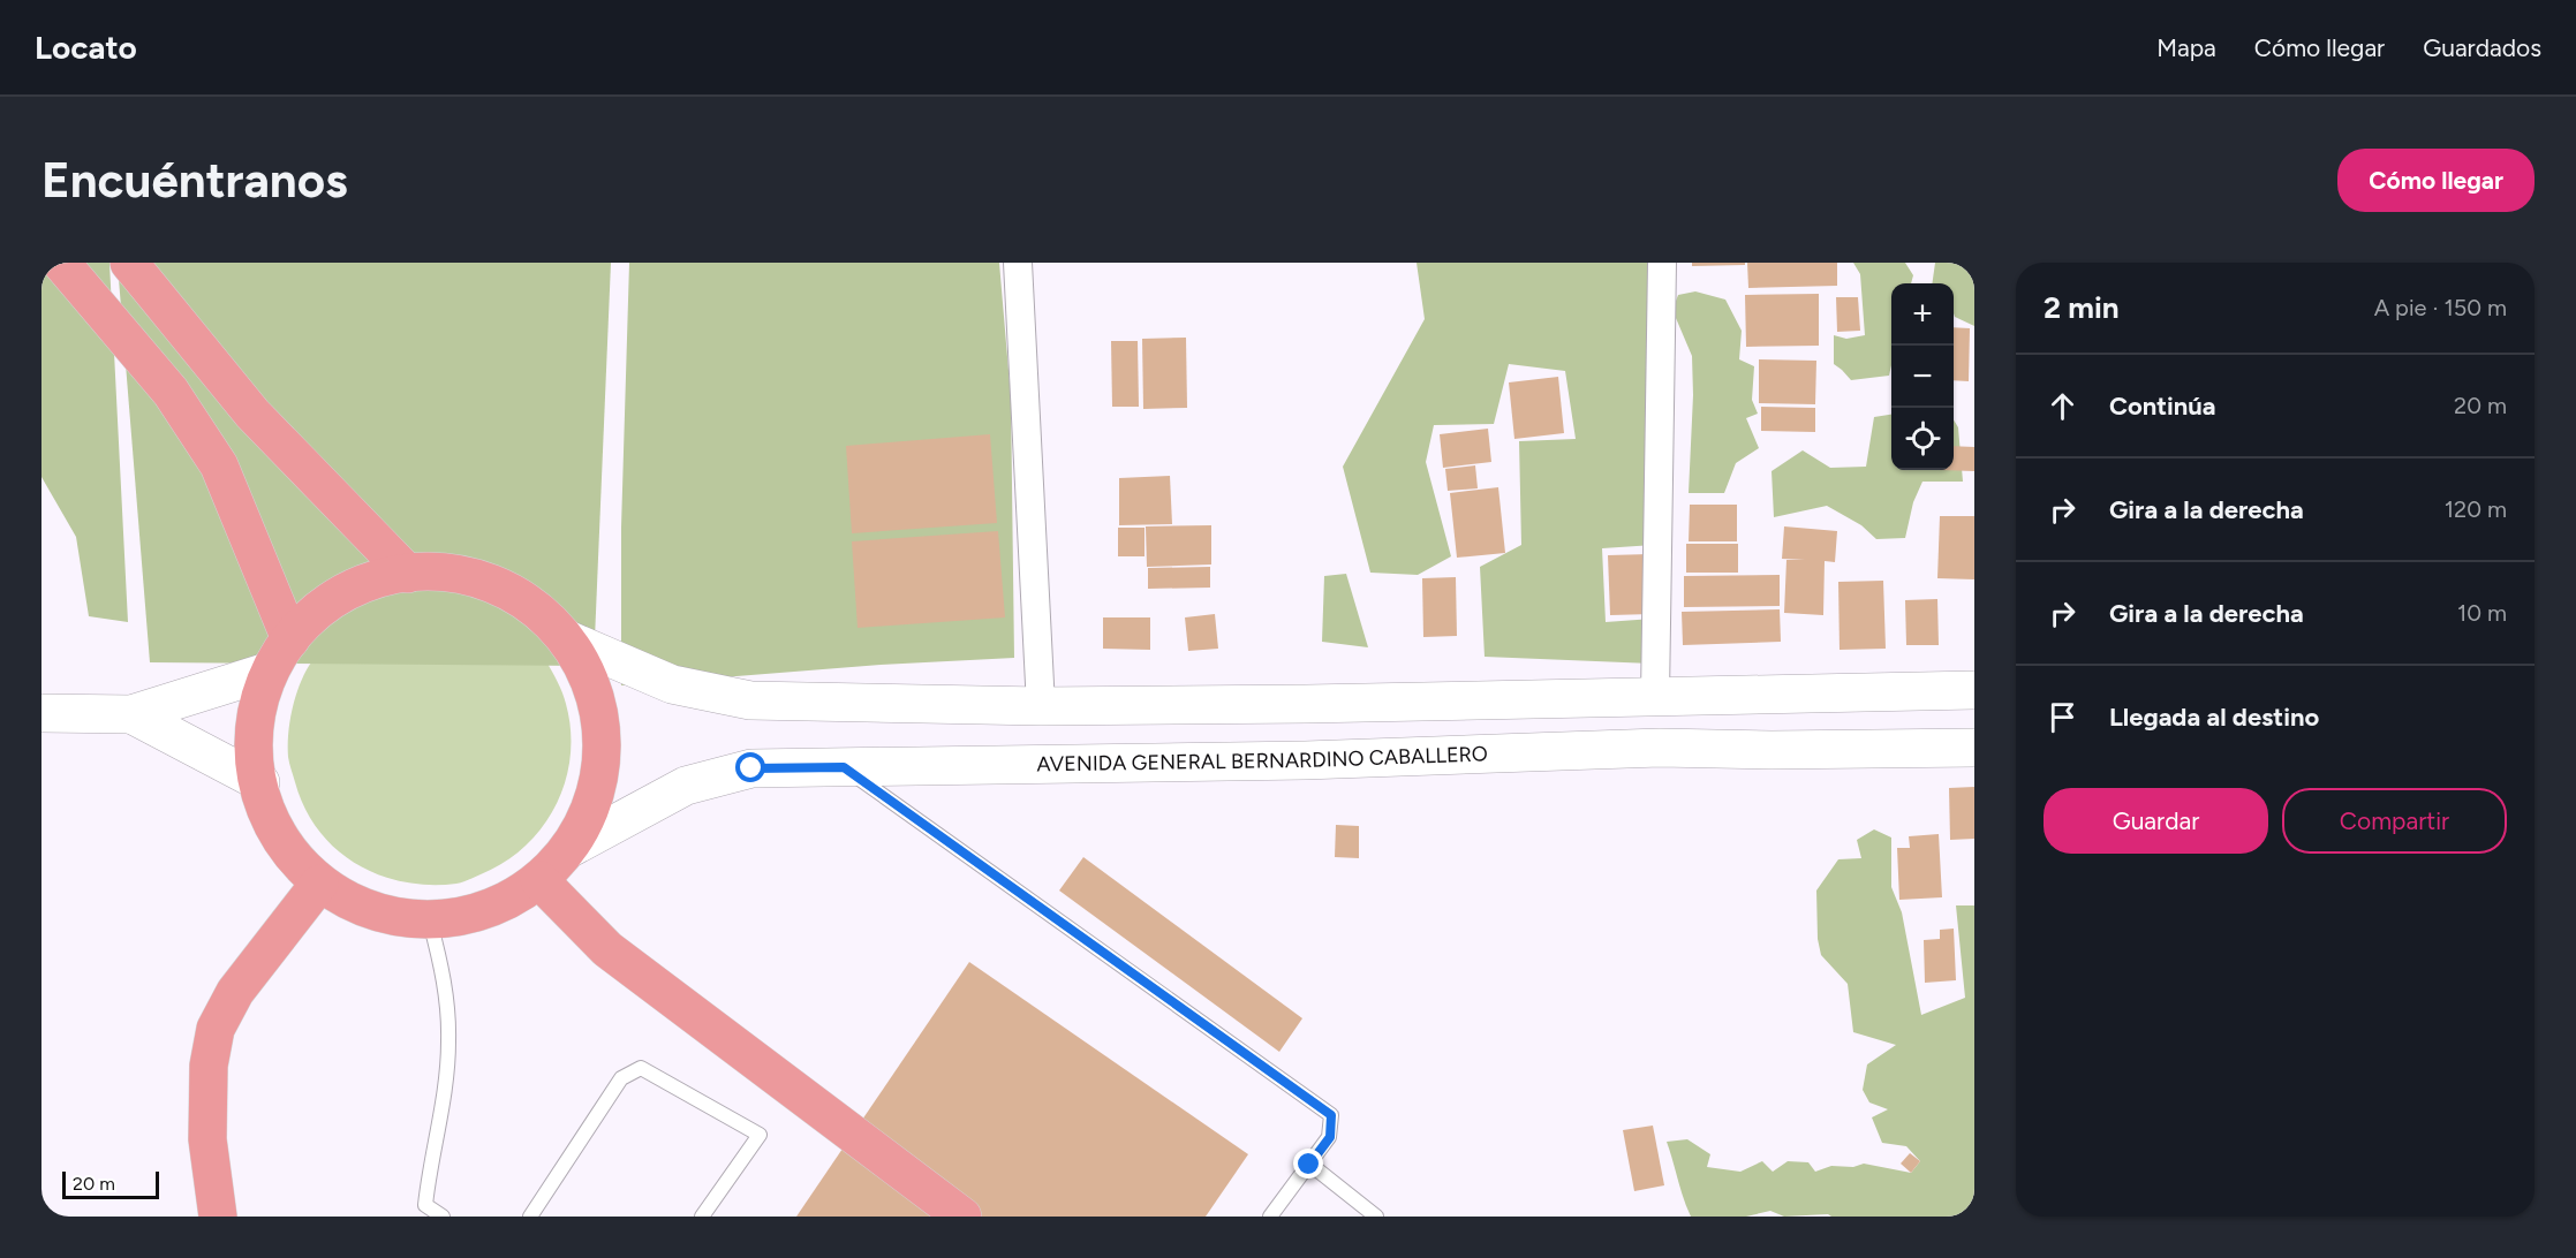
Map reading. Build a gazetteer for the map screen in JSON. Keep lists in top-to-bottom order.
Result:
{
  "streets": {
    "main road": ["AVENIDA GENERAL BERNARDINO CABALLERO"]
  },
  "scale_bar": "20 m",
  "page": {
    "header": "Locato",
    "nav": ["Mapa", "Cómo llegar", "Guardados"],
    "buttons": [
      "Cómo llegar",
      ["Guardar", "Compartir"]
    ],
    "title": "Encuéntranos",
    "heading": ["2 min", "A pie · 150 m"],
    "map_buttons": ["+", "−"],
    "list": [
      ["Continúa", "20 m"],
      ["Gira a la derecha", "120 m"],
      ["Gira a la derecha", "10 m"],
      "Llegada al destino"
    ],
    "scale": "20 m"
  }
}
